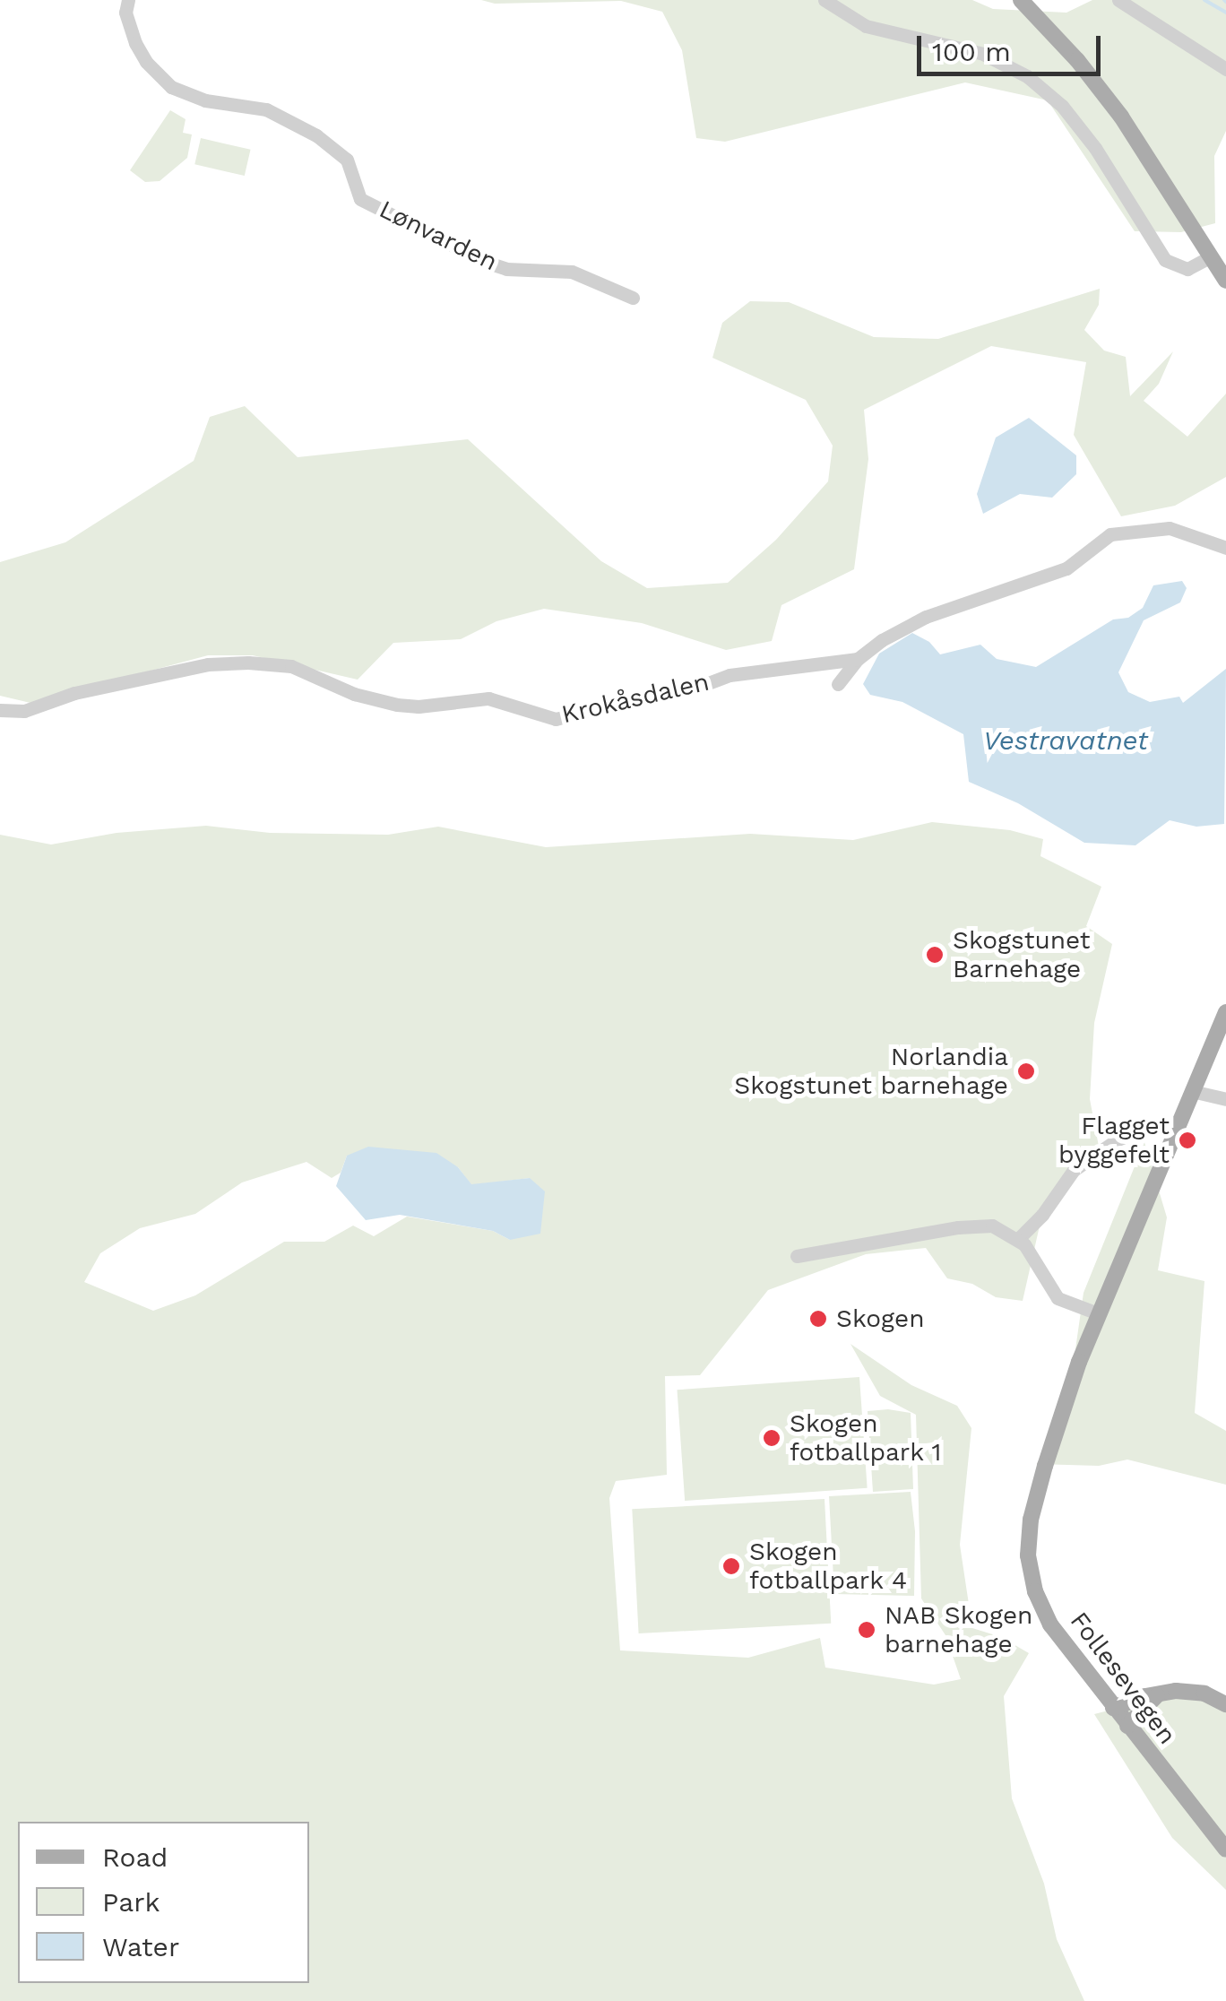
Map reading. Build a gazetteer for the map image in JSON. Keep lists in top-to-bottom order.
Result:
{
  "streets": {
    "main road": ["Follesevegen"],
    "street": ["Lønvarden", "Krokåsdalen"]
  },
  "water": ["Vestravatnet"],
  "places": [
    "Skogstunet Barnehage",
    "Norlandia Skogstunet barnehage",
    "Flagget byggefelt",
    "Skogen",
    "Skogen fotballpark 1",
    "Skogen fotballpark 4",
    "NAB Skogen barnehage"
  ],
  "legend": ["Road", "Park", "Water"],
  "scale_bar": "100 m"
}
